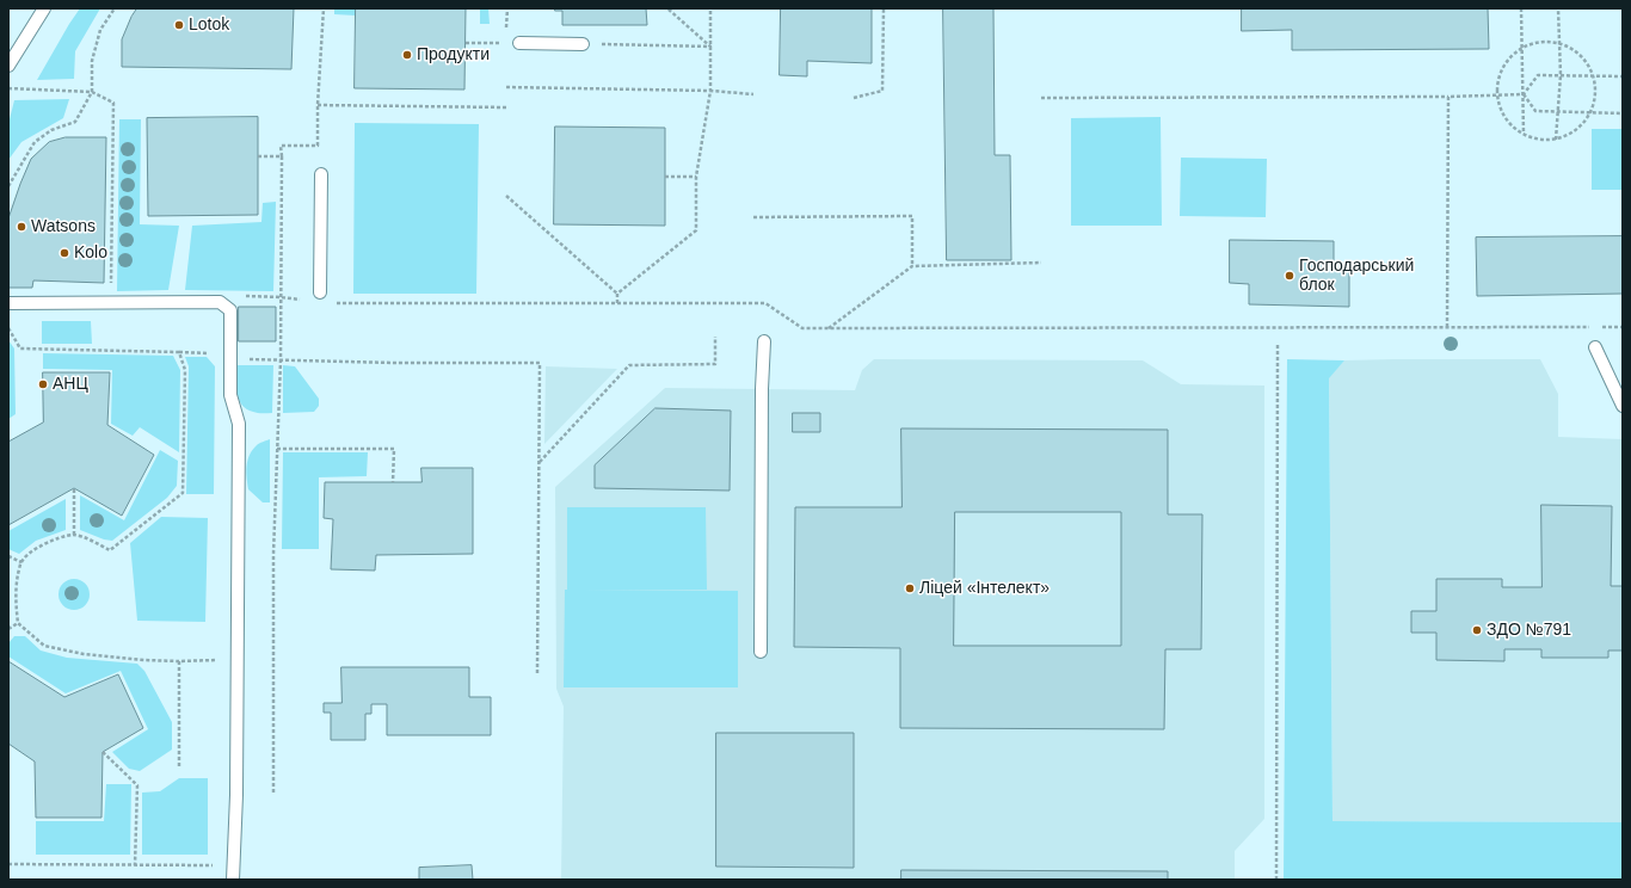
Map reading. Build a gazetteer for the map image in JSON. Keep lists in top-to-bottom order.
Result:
{
  "places": [
    "Lotok",
    "Продукти",
    "Watsons",
    "Kolo",
    "Господарський блок",
    "АНЦ",
    "Ліцей «Інтелект»",
    "ЗДО №791"
  ]
}
